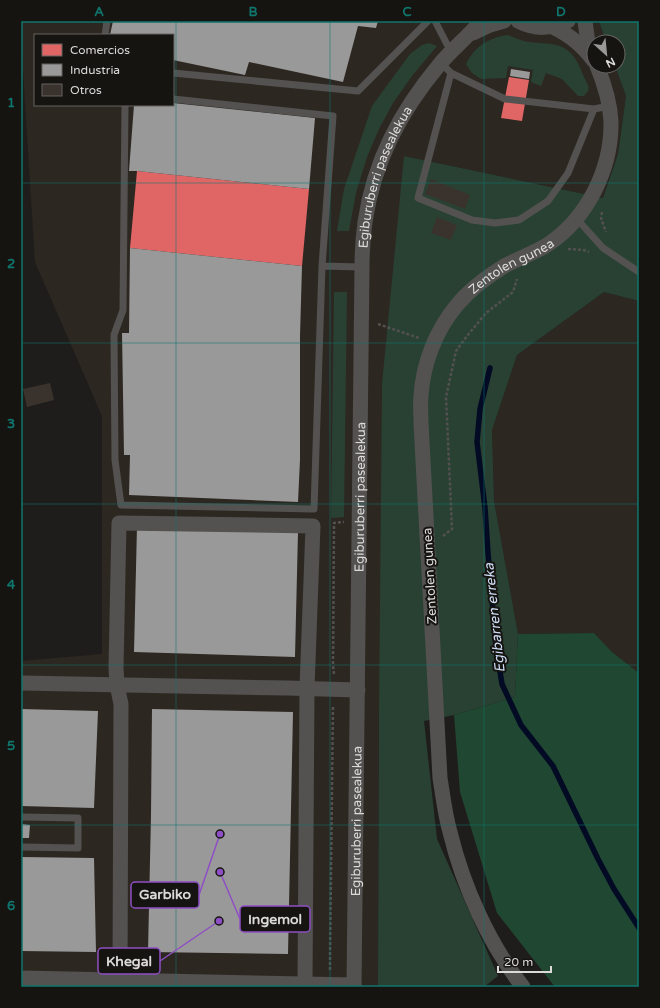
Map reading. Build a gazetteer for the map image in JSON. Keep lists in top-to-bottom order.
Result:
{
  "streets": {
    "street": ["Egiburuberri pasealekua", "Zentolen gunea"]
  },
  "water": ["Egibarren erreka"],
  "places": ["Garbiko", "Ingemol", "Khegal"],
  "legend": ["Comercios", "Industria", "Otros"],
  "scale_bar": "20 m",
  "north": "bottom right",
  "grid": {
    "columns": [
      "A",
      "B",
      "C",
      "D"
    ],
    "rows": [
      "1",
      "2",
      "3",
      "4",
      "5",
      "6"
    ]
  }
}
